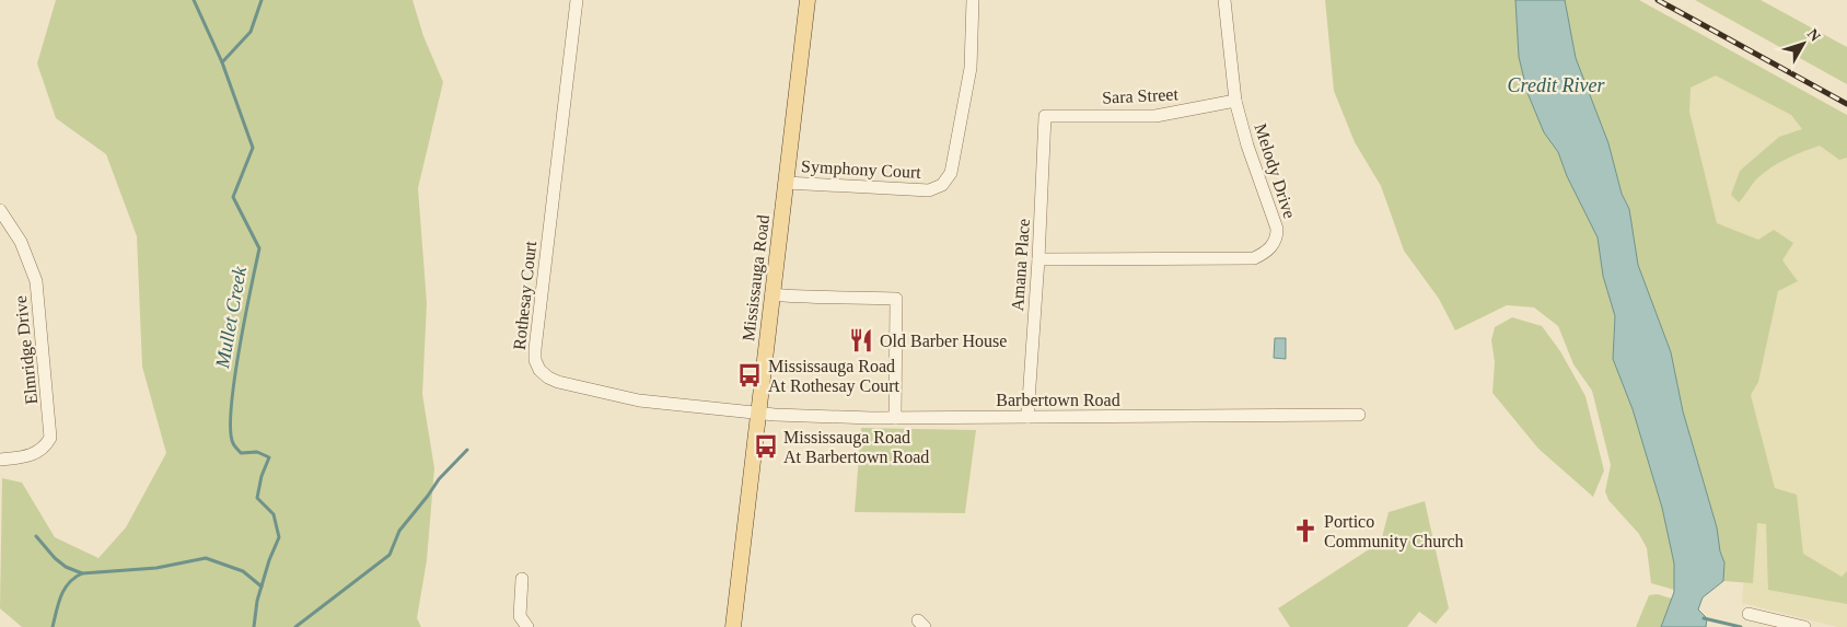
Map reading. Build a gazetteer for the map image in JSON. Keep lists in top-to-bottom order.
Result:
{
  "streets": {
    "main road": ["Mississauga Road"],
    "street": [
      "Sara Street",
      "Symphony Court",
      "Melody Drive",
      "Amana Place",
      "Rothesay Court",
      "Elmridge Drive",
      "Barbertown Road"
    ]
  },
  "crossings": [
    ["Sara Street", "Melody Drive"],
    ["Sara Street", "Amana Place"],
    ["Symphony Court", "Mississauga Road"],
    ["Melody Drive", "Amana Place"],
    ["Amana Place", "Barbertown Road"],
    ["Mississauga Road", "Rothesay Court"],
    ["Mississauga Road", "Barbertown Road"],
    ["Rothesay Court", "Barbertown Road"]
  ],
  "water": ["Credit River", "Mullet Creek"],
  "places": {
    "restaurant": ["Old Barber House"],
    "bus stop": ["Mississauga Road At Rothesay Court", "Mississauga Road At Barbertown Road"],
    "church": ["Portico Community Church"]
  },
  "north": "top right"
}
